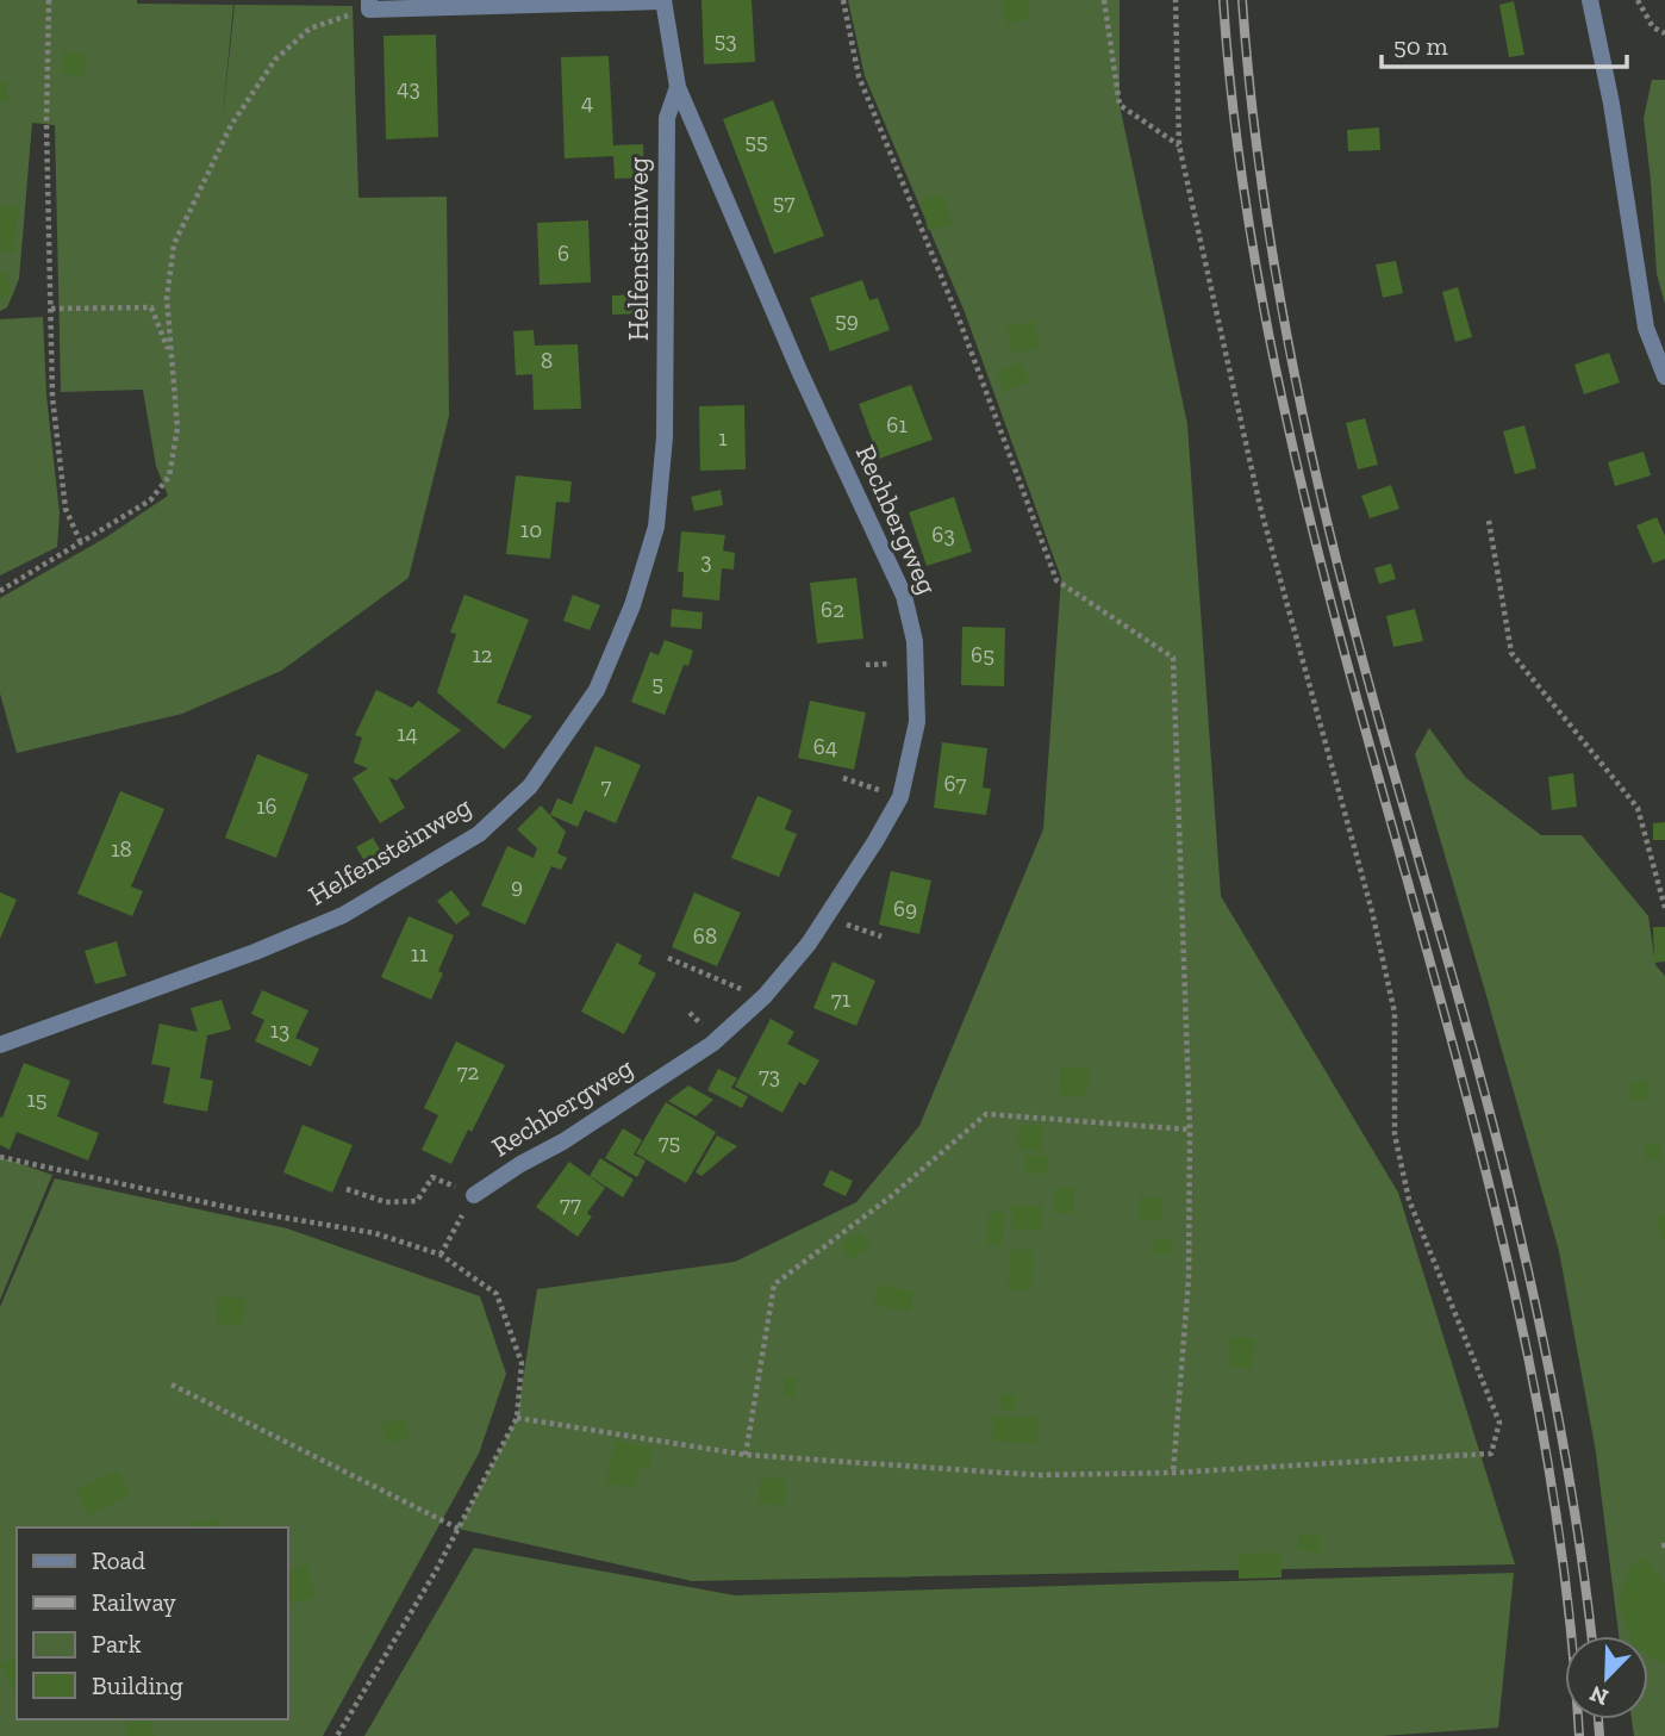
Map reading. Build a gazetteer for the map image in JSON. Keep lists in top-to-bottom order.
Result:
{
  "streets": {
    "street": ["Helfensteinweg", "Rechbergweg"]
  },
  "crossings": [
    ["Helfensteinweg", "Rechbergweg"]
  ],
  "house_numbers": [
    "53",
    "43",
    "4",
    "55",
    "57",
    "6",
    "59",
    "8",
    "61",
    "1",
    "10",
    "63",
    "3",
    "62",
    "12",
    "65",
    "5",
    "14",
    "64",
    "67",
    "7",
    "16",
    "18",
    "9",
    "69",
    "68",
    "11",
    "71",
    "13",
    "72",
    "73",
    "15",
    "75",
    "77"
  ],
  "legend": [
    "Road",
    "Railway",
    "Park",
    "Building"
  ],
  "scale_bar": "50 m",
  "north": "bottom left"
}
